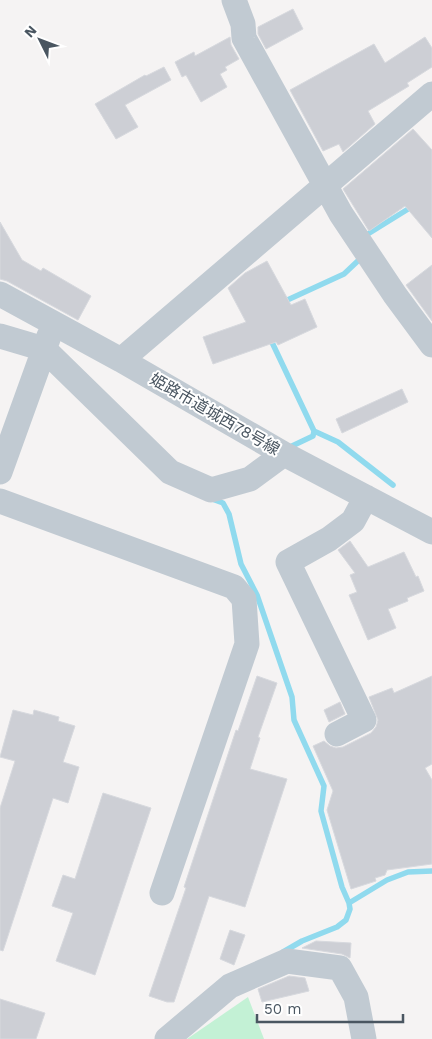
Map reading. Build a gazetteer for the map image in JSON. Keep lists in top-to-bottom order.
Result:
{
  "streets": {
    "street": ["姫路市道城西78号線"]
  },
  "scale_bar": "50 m",
  "north": "top left"
}
